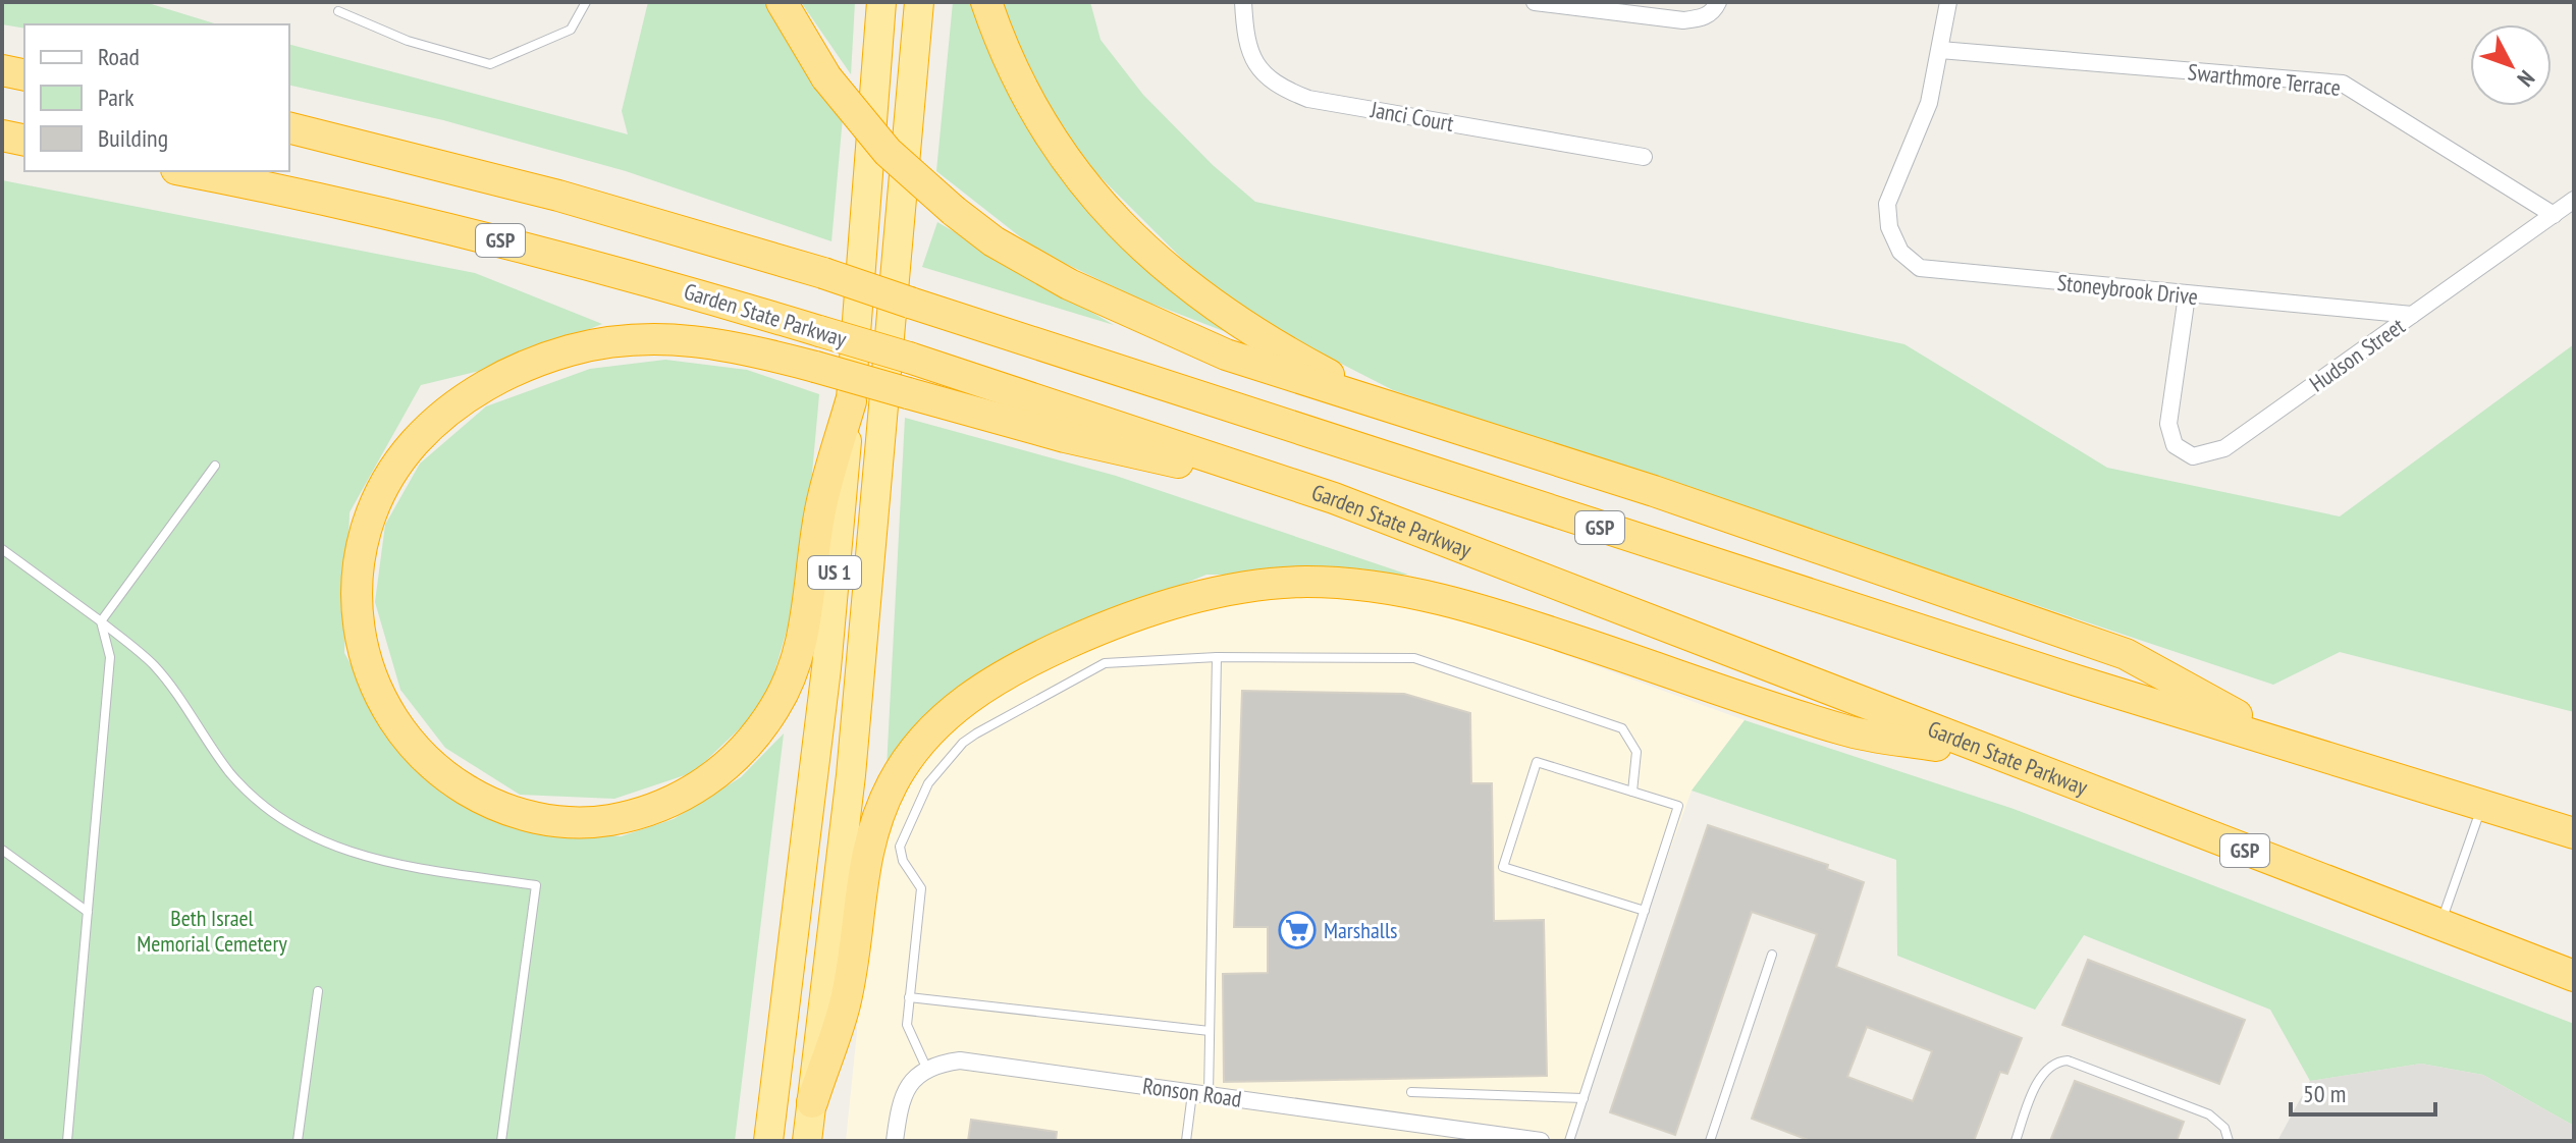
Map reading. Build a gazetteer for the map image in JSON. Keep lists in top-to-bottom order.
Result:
{
  "streets": {
    "highway": ["GSP", "Garden State Parkway", "US 1"],
    "street": [
      "Swarthmore Terrace",
      "Janci Court",
      "Stoneybrook Drive",
      "Hudson Street",
      "Ronson Road"
    ]
  },
  "crossings": [
    ["Swarthmore Terrace", "Stoneybrook Drive"],
    ["Swarthmore Terrace", "Hudson Street"],
    ["Stoneybrook Drive", "Hudson Street"]
  ],
  "parks": ["Beth Israel Memorial Cemetery"],
  "places": {
    "supermarket": ["Marshalls"]
  },
  "legend": ["Road", "Park", "Building"],
  "scale_bar": "50 m",
  "north": "bottom right"
}
